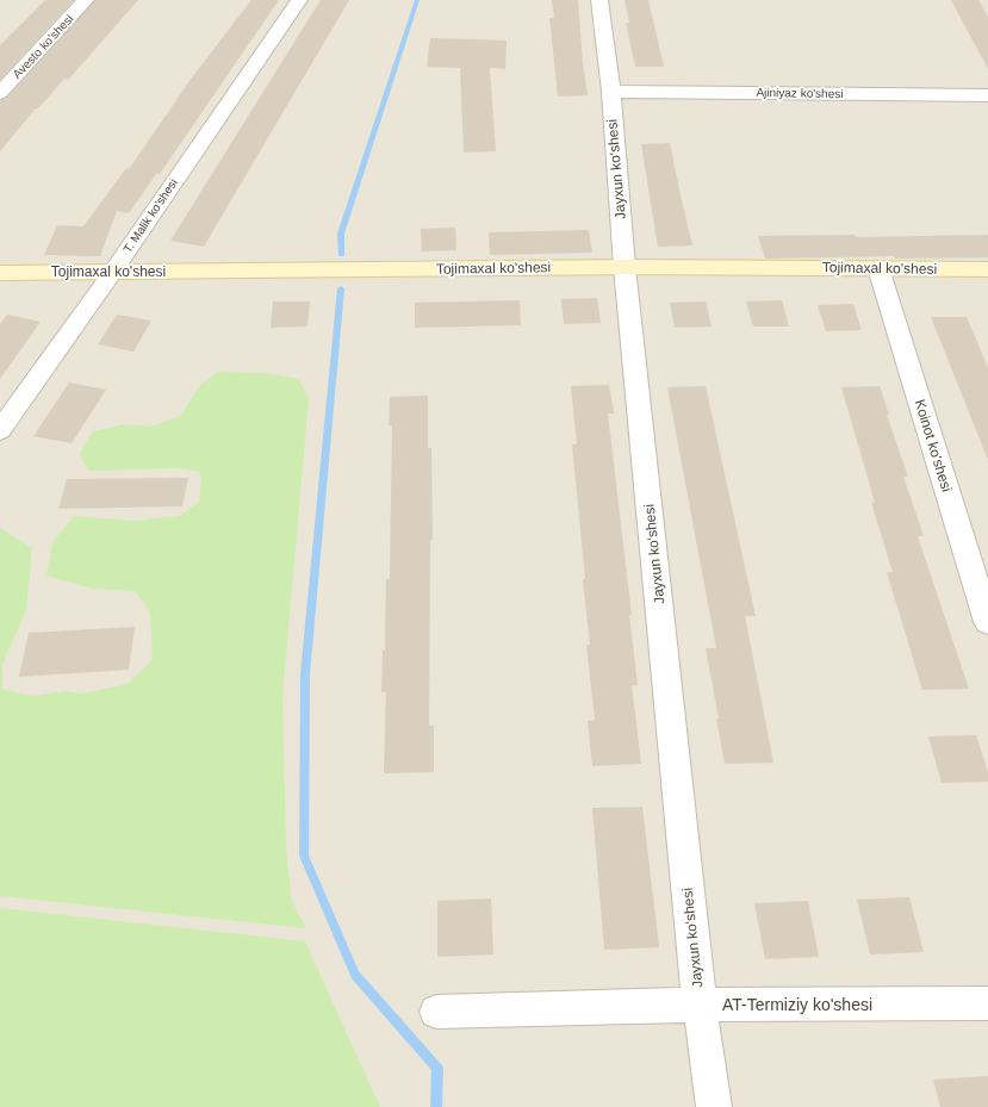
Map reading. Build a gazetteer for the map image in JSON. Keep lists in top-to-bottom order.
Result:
{
  "streets": {
    "street": [
      "Avesto ko'shesi",
      "Ajiniyaz ko'shesi",
      "Jayxun ko'shesi",
      "T. Malik ko'shesi",
      "Tojimaxal ko'shesi",
      "Koinot ko'shesi",
      "AT-Termiziy ko'shesi"
    ]
  },
  "crossings": [
    ["Ajiniyaz ko'shesi", "Jayxun ko'shesi"],
    ["Jayxun ko'shesi", "Tojimaxal ko'shesi"],
    ["Jayxun ko'shesi", "AT-Termiziy ko'shesi"],
    ["T. Malik ko'shesi", "Tojimaxal ko'shesi"],
    ["Tojimaxal ko'shesi", "Koinot ko'shesi"]
  ]
}
